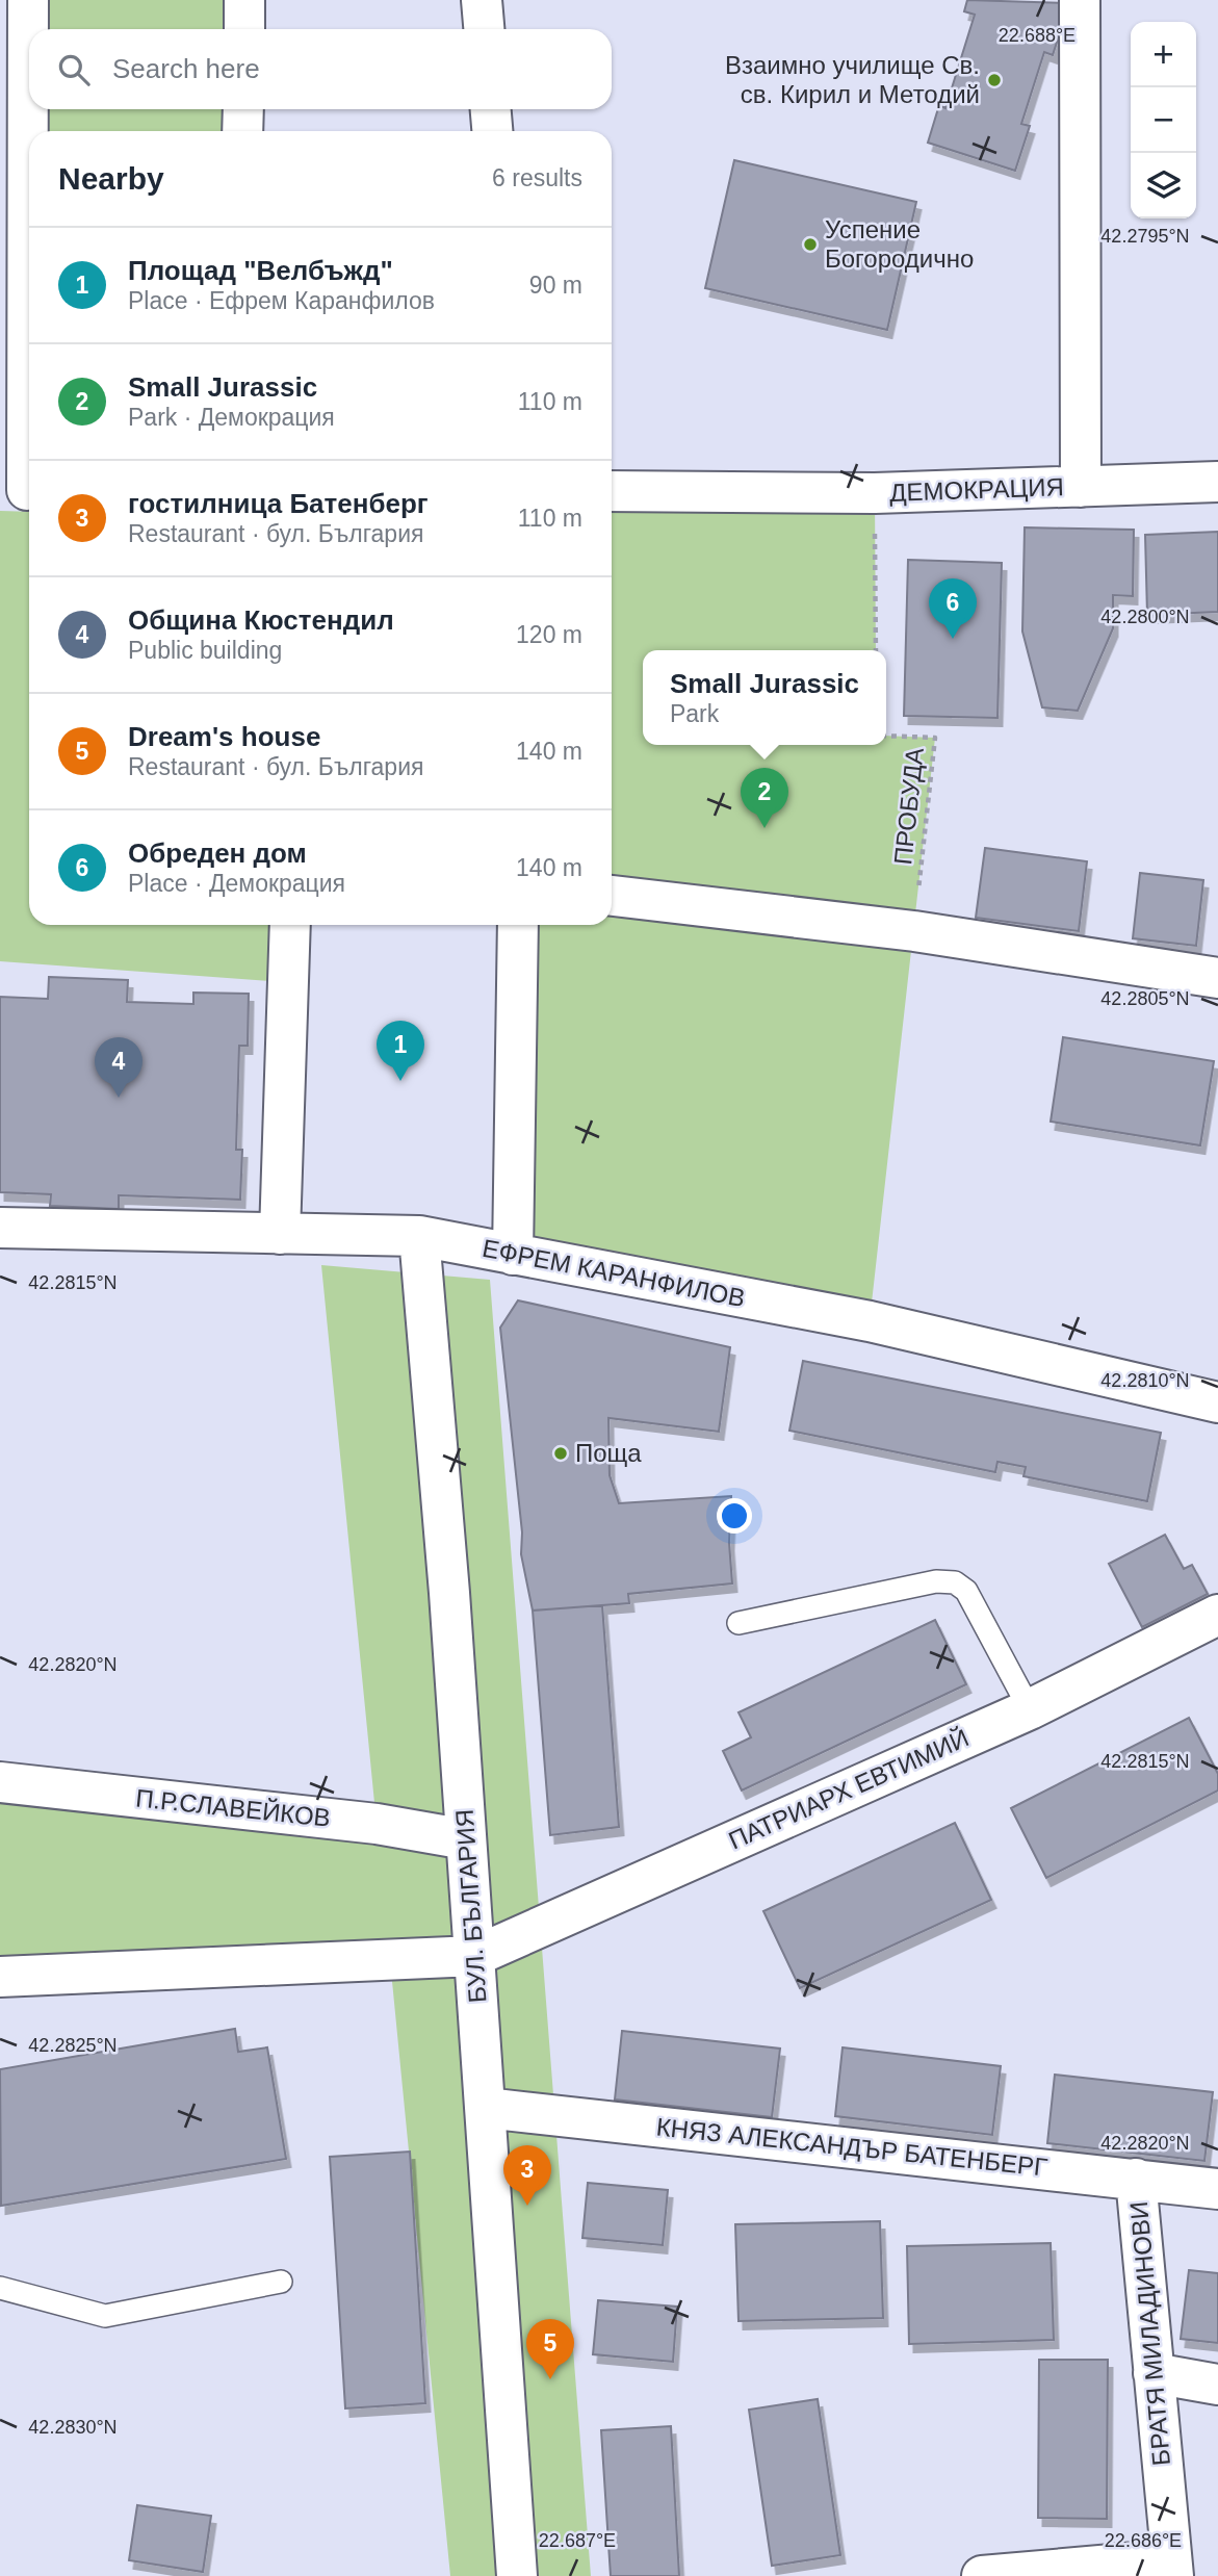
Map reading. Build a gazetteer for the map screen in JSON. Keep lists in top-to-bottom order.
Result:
{
  "streets": {
    "street": [
      "ДЕМОКРАЦИЯ",
      "ЕФРЕМ КАРАНФИЛОВ",
      "ПАТРИАРХ ЕВТИМИЙ",
      "П.Р.СЛАВЕЙКОВ",
      "БУЛ. БЪЛГАРИЯ",
      "КНЯЗ АЛЕКСАНДЪР БАТЕНБЕРГ",
      "БРАТЯ МИЛАДИНОВИ"
    ],
    "path": ["ПРОБУДА"]
  },
  "crossings": [
    ["ЕФРЕМ КАРАНФИЛОВ", "БУЛ. БЪЛГАРИЯ"],
    ["ПАТРИАРХ ЕВТИМИЙ", "БУЛ. БЪЛГАРИЯ"],
    ["П.Р.СЛАВЕЙКОВ", "БУЛ. БЪЛГАРИЯ"],
    ["БУЛ. БЪЛГАРИЯ", "КНЯЗ АЛЕКСАНДЪР БАТЕНБЕРГ"],
    ["КНЯЗ АЛЕКСАНДЪР БАТЕНБЕРГ", "БРАТЯ МИЛАДИНОВИ"]
  ],
  "places": ["Взаимно училище Св. св. Кирил и Методий", "Успение Богородично", "Поща"],
  "page": {
    "map_buttons": ["+", "−"],
    "search": "Search here",
    "heading": ["Nearby", "6 results"],
    "list": [
      {
        "mark": "1",
        "name": "Площад \"Велбъжд\"",
        "note": "Place · Ефрем Каранфилов",
        "value": "90 m"
      },
      {
        "mark": "2",
        "name": "Small Jurassic",
        "note": "Park · Демокрация",
        "value": "110 m"
      },
      {
        "mark": "3",
        "name": "гостилница Батенберг",
        "note": "Restaurant · бул. България",
        "value": "110 m"
      },
      {
        "mark": "4",
        "name": "Община Кюстендил",
        "note": "Public building",
        "value": "120 m"
      },
      {
        "mark": "5",
        "name": "Dream's house",
        "note": "Restaurant · бул. България",
        "value": "140 m"
      },
      {
        "mark": "6",
        "name": "Обреден дом",
        "note": "Place · Демокрация",
        "value": "140 m"
      }
    ],
    "pins": [
      "6",
      "2",
      "1",
      "4",
      "3",
      "5"
    ],
    "popup": ["Small Jurassic", "Park"]
  },
  "coordinates": [
    "22.688°E",
    "42.2795°N",
    "42.2800°N",
    "42.2805°N",
    "42.2815°N",
    "42.2810°N",
    "42.2820°N",
    "42.2825°N",
    "42.2830°N",
    "22.687°E",
    "22.686°E"
  ]
}
